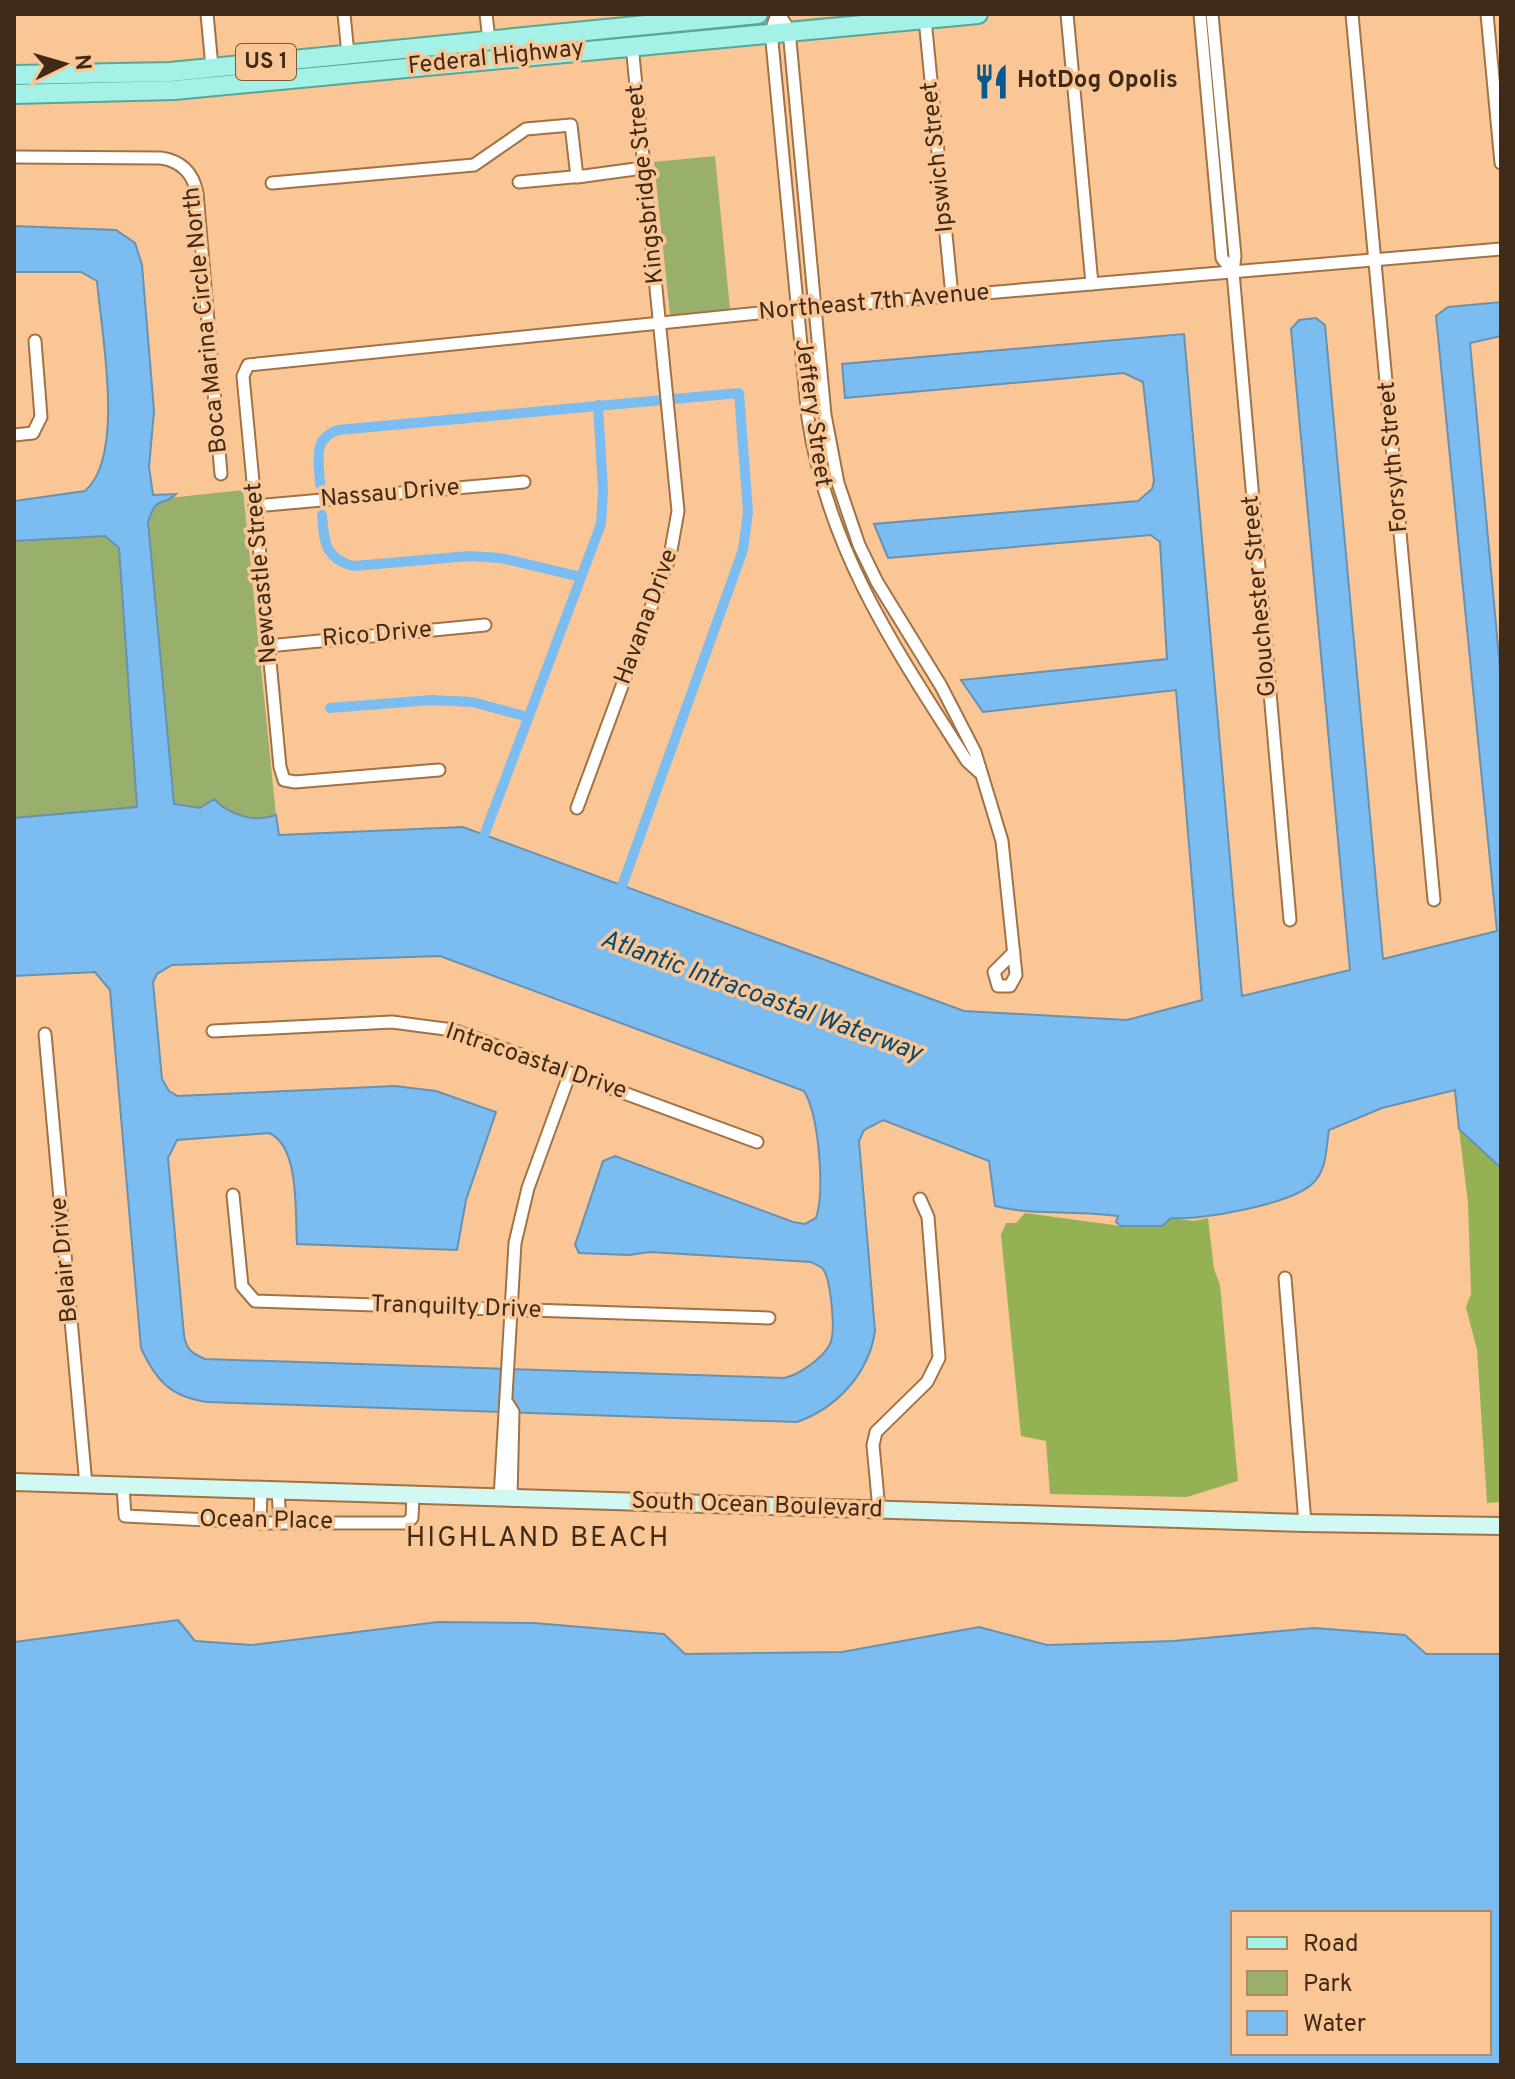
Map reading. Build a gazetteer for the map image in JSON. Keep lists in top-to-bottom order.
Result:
{
  "streets": {
    "main road": ["Federal Highway", "US 1", "South Ocean Boulevard"],
    "street": [
      "Ipswich Street",
      "Kingsbridge Street",
      "Northeast 7th Avenue",
      "Boca Marina Circle North",
      "Jeffery Street",
      "Forsyth Street",
      "Nassau Drive",
      "Newcastle Street",
      "Glouchester Street",
      "Havana Drive",
      "Rico Drive",
      "Intracoastal Drive",
      "Belair Drive",
      "Tranquilty Drive",
      "Ocean Place"
    ]
  },
  "crossings": [
    ["Federal Highway", "Ipswich Street"],
    ["Federal Highway", "Kingsbridge Street"],
    ["Federal Highway", "Jeffery Street"],
    ["Ipswich Street", "Northeast 7th Avenue"],
    ["Kingsbridge Street", "Northeast 7th Avenue"],
    ["Kingsbridge Street", "Havana Drive"],
    ["Northeast 7th Avenue", "Jeffery Street"],
    ["Northeast 7th Avenue", "Forsyth Street"],
    ["Northeast 7th Avenue", "Newcastle Street"],
    ["Northeast 7th Avenue", "Glouchester Street"],
    ["Northeast 7th Avenue", "Havana Drive"],
    ["Nassau Drive", "Newcastle Street"],
    ["Newcastle Street", "Rico Drive"],
    ["Belair Drive", "South Ocean Boulevard"],
    ["South Ocean Boulevard", "Ocean Place"]
  ],
  "districts": ["HIGHLAND BEACH"],
  "water": ["Atlantic Intracoastal Waterway"],
  "places": {
    "restaurant": ["HotDog Opolis"]
  },
  "legend": ["Road", "Park", "Water"],
  "north": "right"
}
